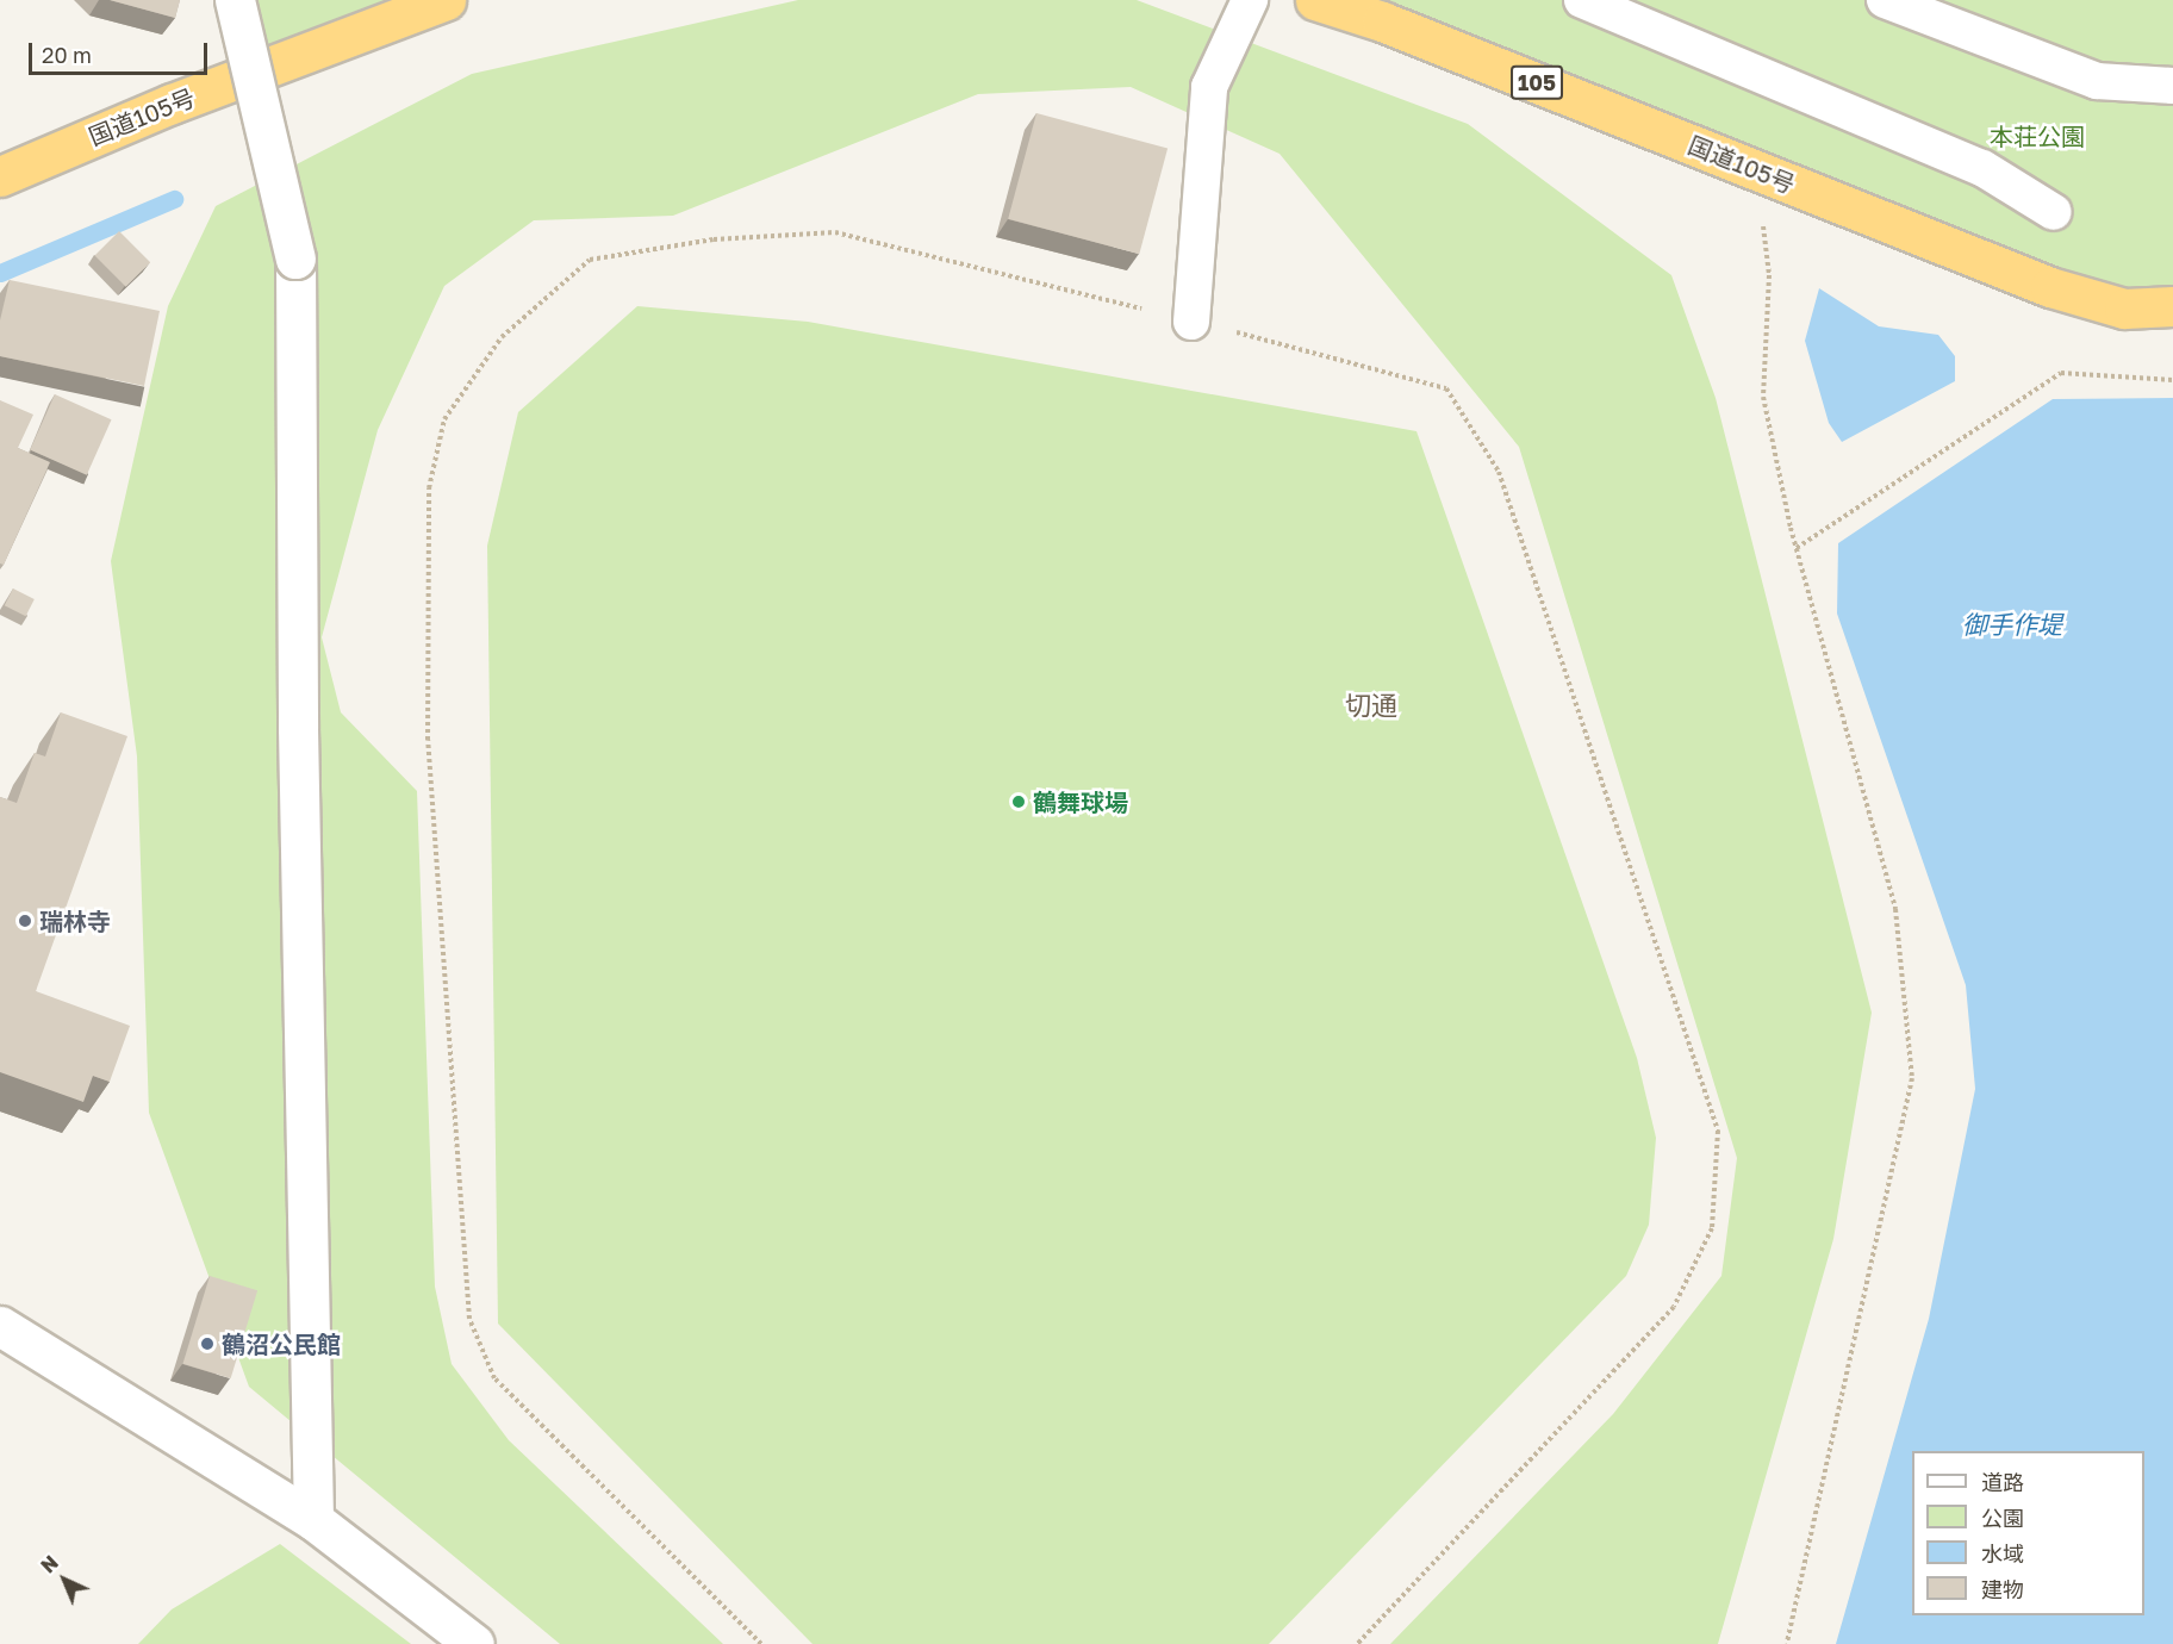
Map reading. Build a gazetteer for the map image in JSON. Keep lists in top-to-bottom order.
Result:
{
  "streets": {
    "highway": ["105", "国道105号"]
  },
  "districts": ["切通"],
  "water": ["御手作堤"],
  "parks": ["本荘公園"],
  "places": ["鶴舞球場", "瑞林寺", "鶴沼公民館"],
  "legend": [
    "道路",
    "公園",
    "水域",
    "建物"
  ],
  "scale_bar": "20 m",
  "north": "top left"
}
